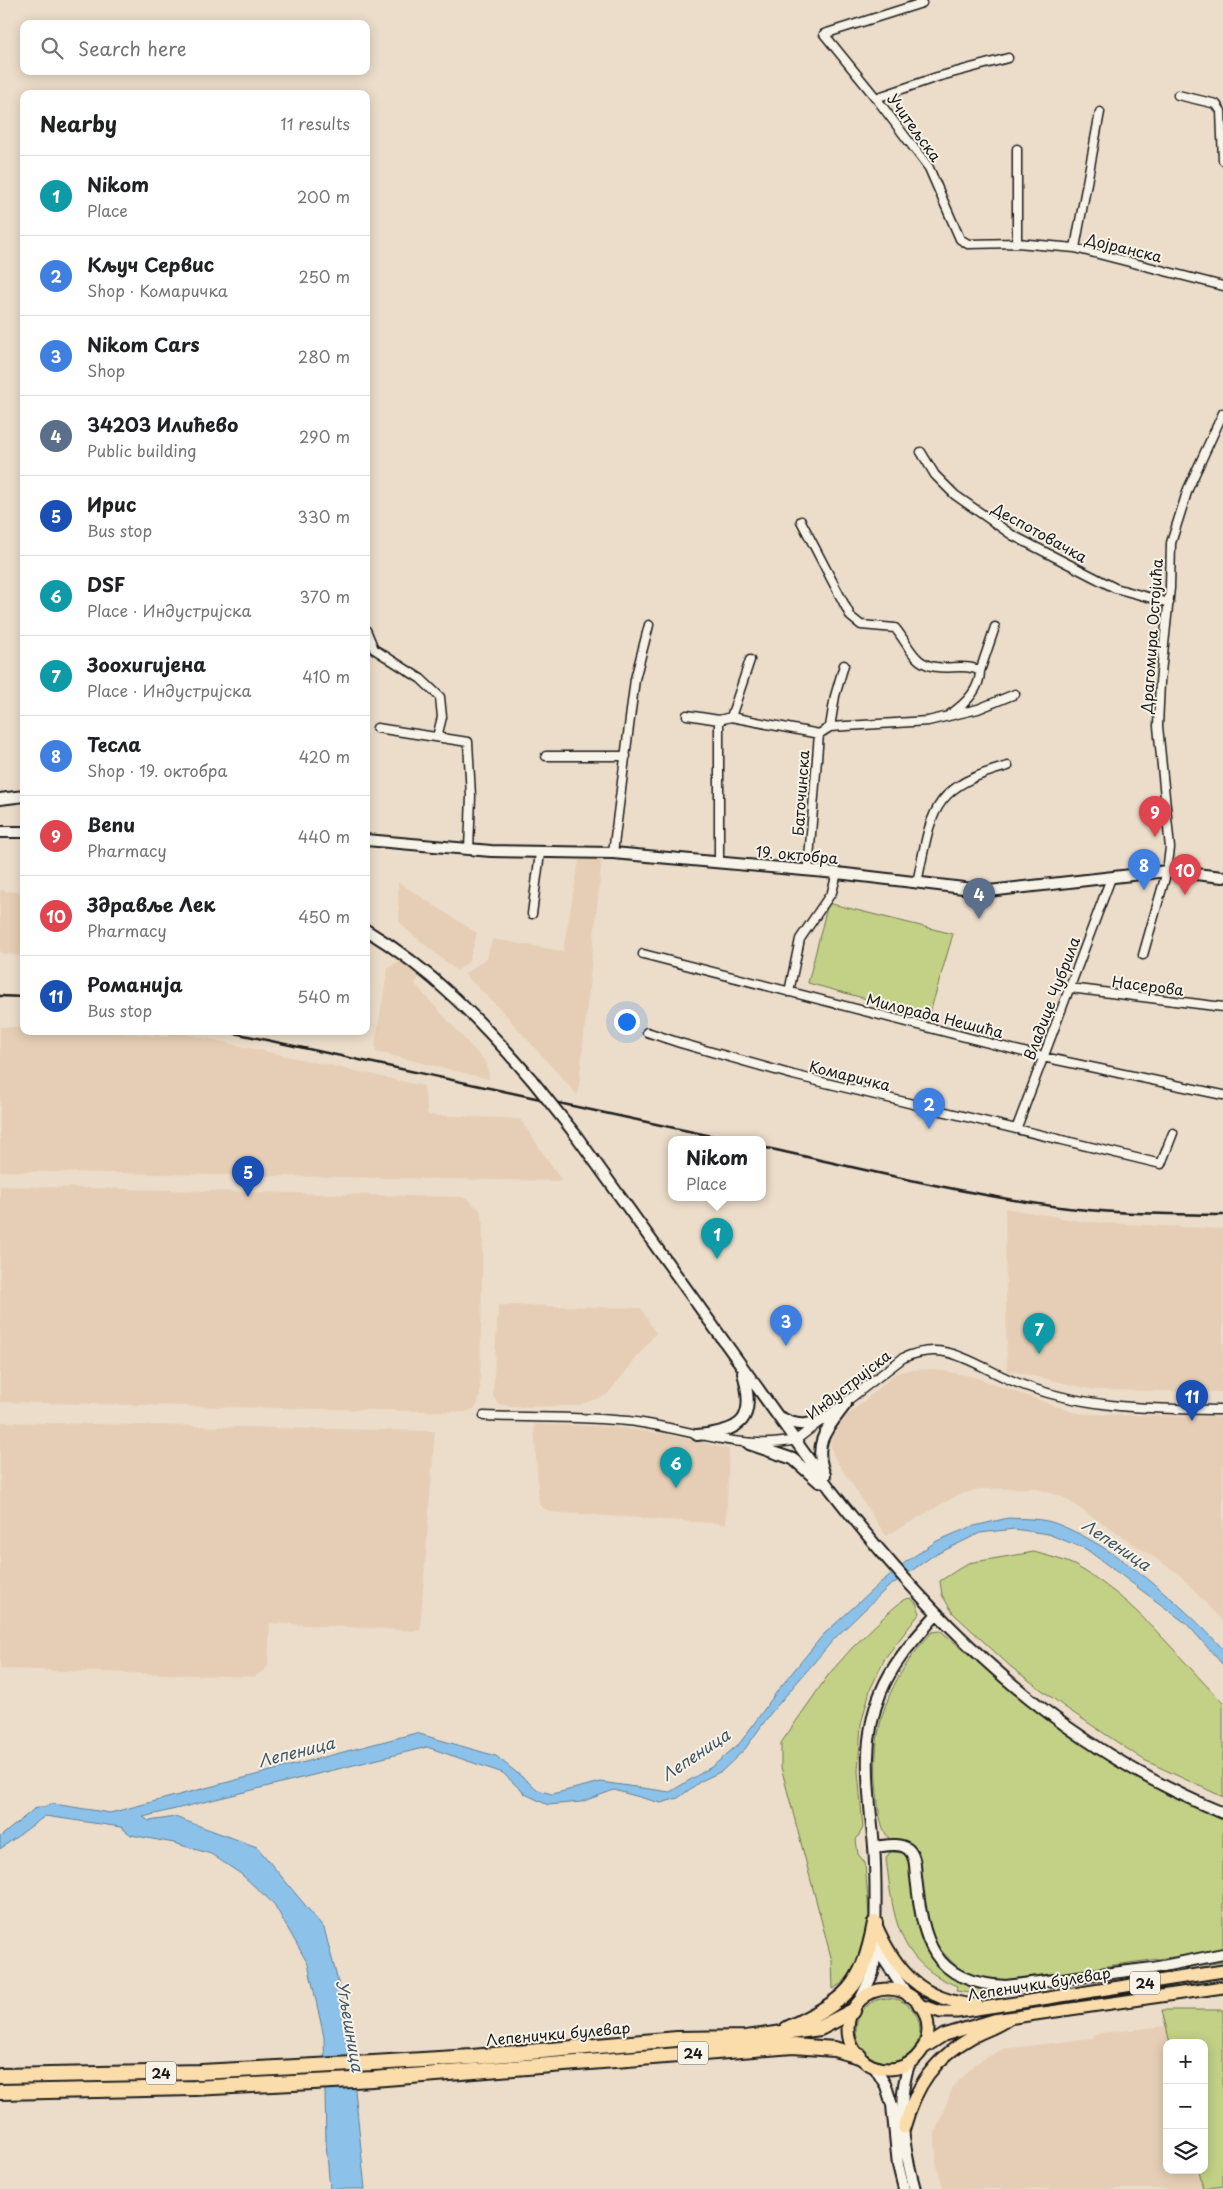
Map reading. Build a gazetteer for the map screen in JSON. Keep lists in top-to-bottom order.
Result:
{
  "streets": {
    "highway": ["Лепенички булевар", "24"],
    "street": [
      "Учитељска",
      "Дојранска",
      "Деспотовачка",
      "Драгомира Остојића",
      "Баточинска",
      "19. октобра",
      "Насерова",
      "Владице Чубрила",
      "Милорада Нешића",
      "Комаричка",
      "Индустријска"
    ]
  },
  "crossings": [
    ["Учитељска", "Дојранска"],
    ["Деспотовачка", "Драгомира Остојића"],
    ["Драгомира Остојића", "19. октобра"],
    ["Баточинска", "19. октобра"],
    ["19. октобра", "Владице Чубрила"],
    ["Насерова", "Владице Чубрила"],
    ["Владице Чубрила", "Милорада Нешића"],
    ["Владице Чубрила", "Комаричка"],
    ["Лепенички булевар", "24"]
  ],
  "water": ["Лепеница", "Угљешница"],
  "page": {
    "search": "Search here",
    "heading": ["Nearby", "11 results"],
    "list": [
      {
        "mark": "1",
        "name": "Nikom",
        "note": "Place",
        "value": "200 m"
      },
      {
        "mark": "2",
        "name": "Кључ Сервис",
        "note": "Shop · Комаричка",
        "value": "250 m"
      },
      {
        "mark": "3",
        "name": "Nikom Cars",
        "note": "Shop",
        "value": "280 m"
      },
      {
        "mark": "4",
        "name": "34203 Илићево",
        "note": "Public building",
        "value": "290 m"
      },
      {
        "mark": "5",
        "name": "Ирис",
        "note": "Bus stop",
        "value": "330 m"
      },
      {
        "mark": "6",
        "name": "DSF",
        "note": "Place · Индустријска",
        "value": "370 m"
      },
      {
        "mark": "7",
        "name": "Зоохигијена",
        "note": "Place · Индустријска",
        "value": "410 m"
      },
      {
        "mark": "8",
        "name": "Тесла",
        "note": "Shop · 19. октобра",
        "value": "420 m"
      },
      {
        "mark": "9",
        "name": "Benu",
        "note": "Pharmacy",
        "value": "440 m"
      },
      {
        "mark": "10",
        "name": "Здравље Лек",
        "note": "Pharmacy",
        "value": "450 m"
      },
      {
        "mark": "11",
        "name": "Романија",
        "note": "Bus stop",
        "value": "540 m"
      }
    ],
    "pins": [
      "9",
      "8",
      "10",
      "4",
      "2",
      "5",
      "1",
      "3",
      "7",
      "11",
      "6"
    ],
    "popup": ["Nikom", "Place"],
    "map_buttons": ["+", "−"]
  }
}
